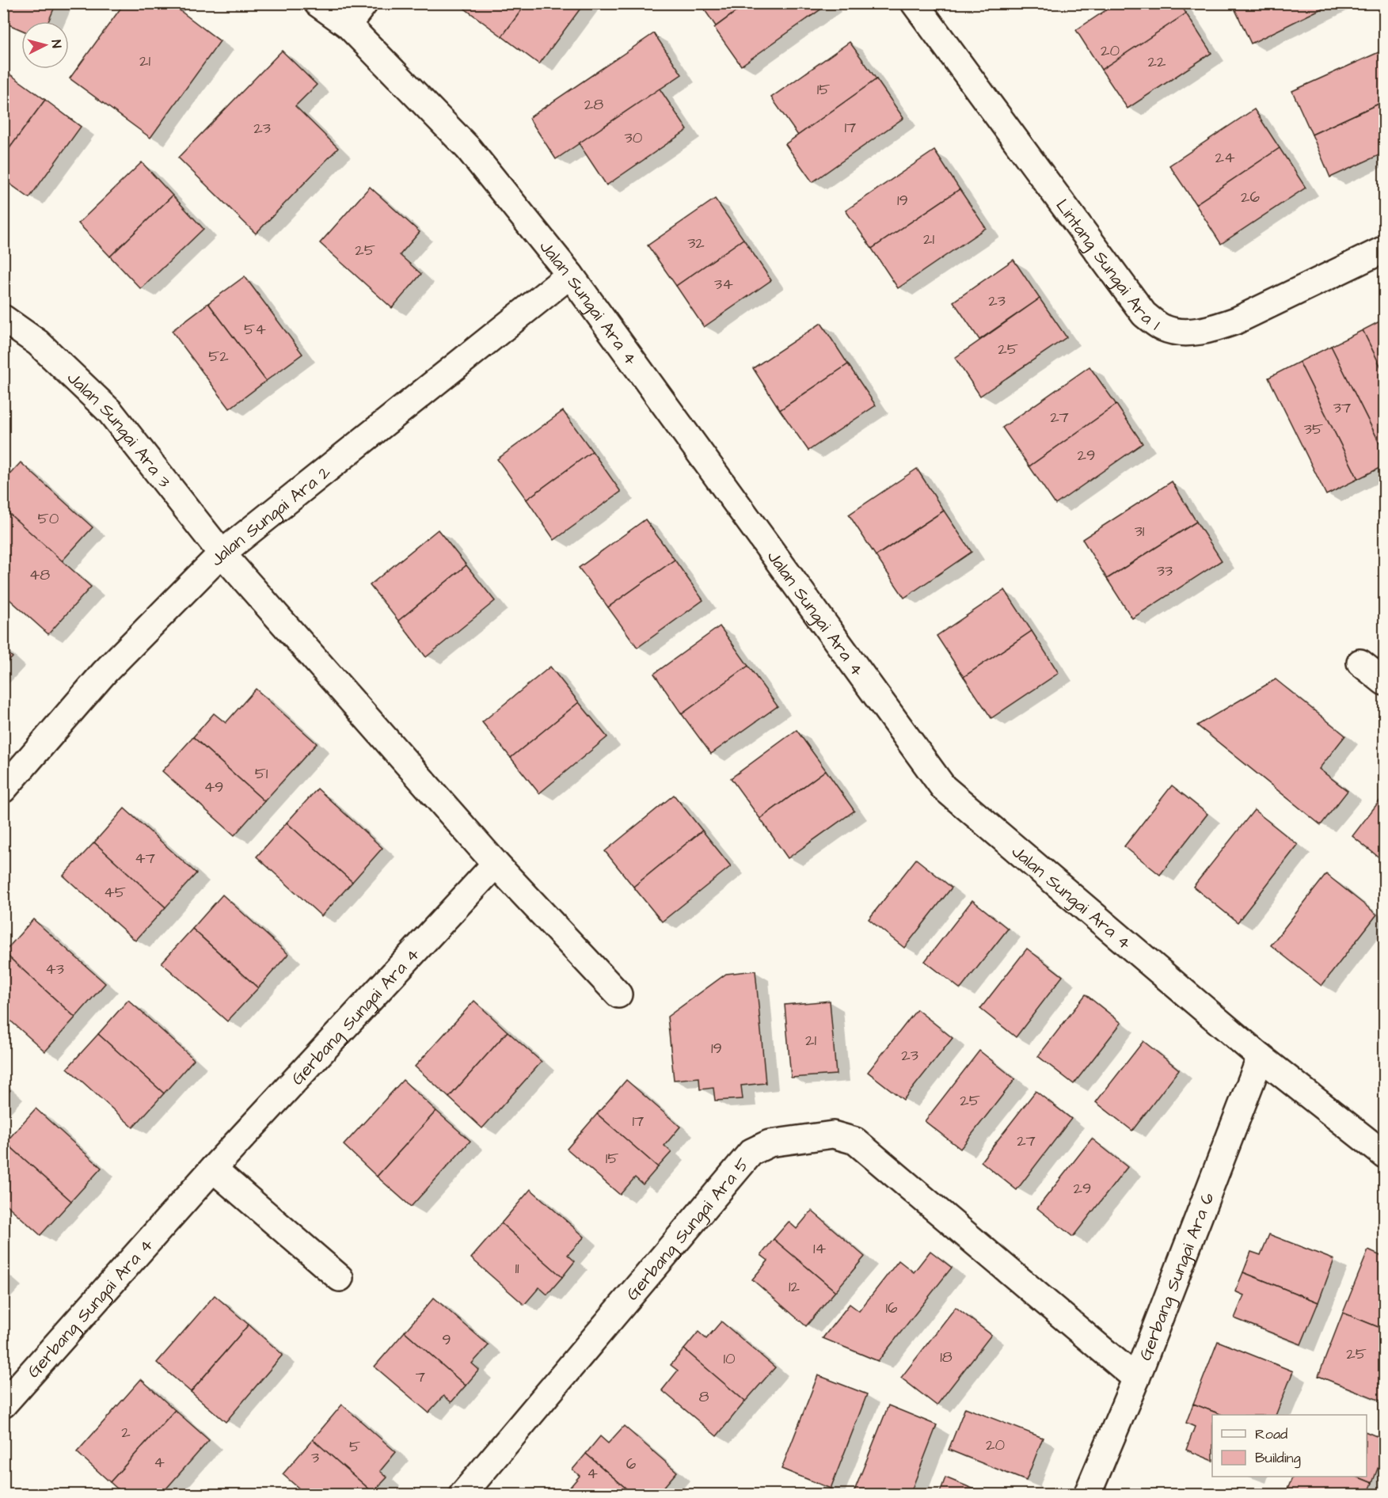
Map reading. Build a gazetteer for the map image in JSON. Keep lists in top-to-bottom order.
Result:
{
  "streets": {
    "street": [
      "Lintang Sungai Ara 1",
      "Jalan Sungai Ara 4",
      "Jalan Sungai Ara 3",
      "Jalan Sungai Ara 2",
      "Gerbang Sungai Ara 4",
      "Gerbang Sungai Ara 5",
      "Gerbang Sungai Ara 6"
    ]
  },
  "crossings": [
    ["Jalan Sungai Ara 4", "Jalan Sungai Ara 2"],
    ["Jalan Sungai Ara 4", "Gerbang Sungai Ara 6"],
    ["Jalan Sungai Ara 3", "Jalan Sungai Ara 2"],
    ["Gerbang Sungai Ara 5", "Gerbang Sungai Ara 6"]
  ],
  "house_numbers": [
    "20",
    "21",
    "22",
    "15",
    "28",
    "17",
    "23",
    "30",
    "24",
    "26",
    "19",
    "21",
    "32",
    "25",
    "34",
    "23",
    "54",
    "25",
    "52",
    "37",
    "27",
    "35",
    "29",
    "50",
    "31",
    "33",
    "48",
    "51",
    "49",
    "47",
    "45",
    "43",
    "21",
    "19",
    "23",
    "25",
    "17",
    "27",
    "15",
    "29",
    "14",
    "11",
    "12",
    "16",
    "9",
    "25",
    "18",
    "10",
    "7",
    "8",
    "2",
    "20",
    "5",
    "3",
    "4",
    "6",
    "4"
  ],
  "legend": ["Road", "Building"],
  "north": "right"
}
